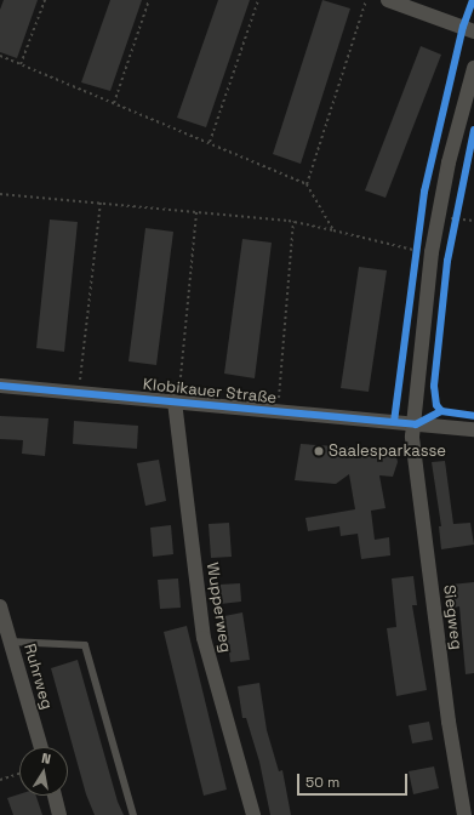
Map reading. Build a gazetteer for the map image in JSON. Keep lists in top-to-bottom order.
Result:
{
  "streets": {
    "street": [
      "Klobikauer Straße",
      "Wupperweg",
      "Siegweg",
      "Ruhrweg"
    ]
  },
  "crossings": [
    ["Klobikauer Straße", "Wupperweg"],
    ["Klobikauer Straße", "Siegweg"]
  ],
  "places": ["Saalesparkasse"],
  "scale_bar": "50 m",
  "north": "top"
}
